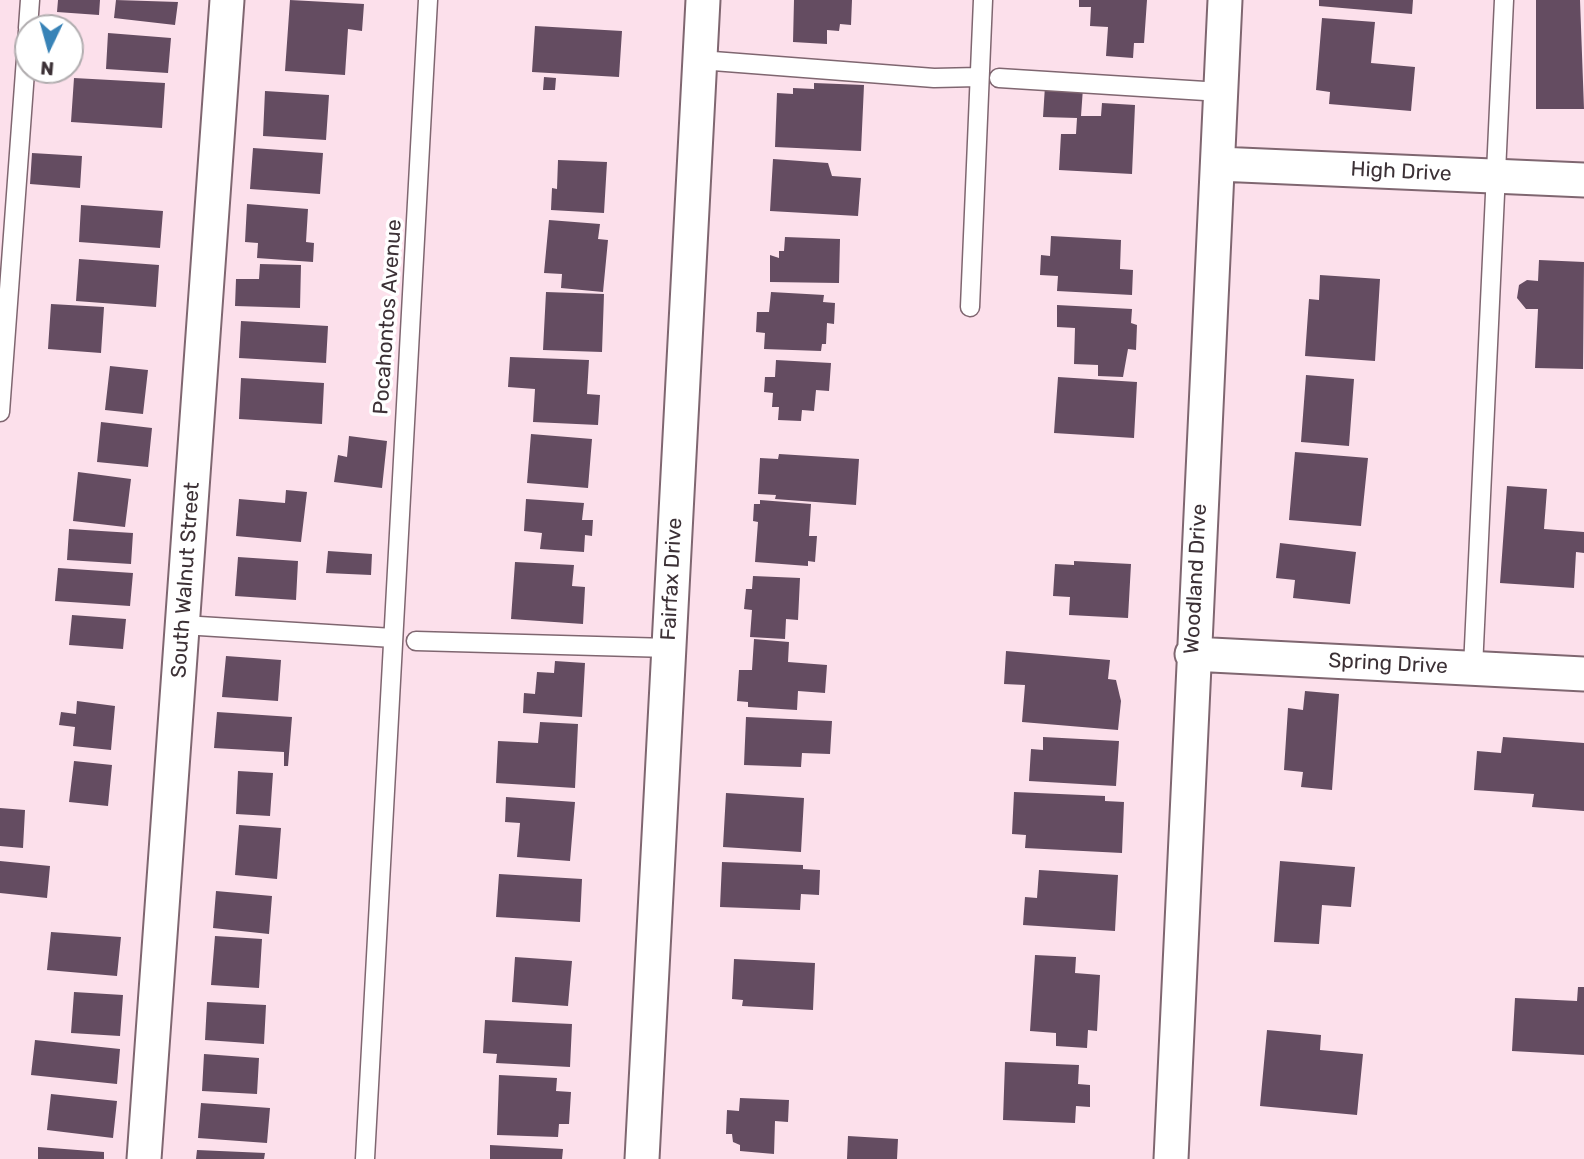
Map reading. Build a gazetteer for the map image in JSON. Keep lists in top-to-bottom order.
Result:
{
  "streets": {
    "street": [
      "High Drive",
      "Fairfax Drive",
      "Woodland Drive",
      "South Walnut Street",
      "Spring Drive"
    ],
    "lane": ["Pocahontos Avenue"]
  },
  "crossings": [
    ["High Drive", "Woodland Drive"],
    ["Woodland Drive", "Spring Drive"]
  ],
  "north": "bottom"
}
